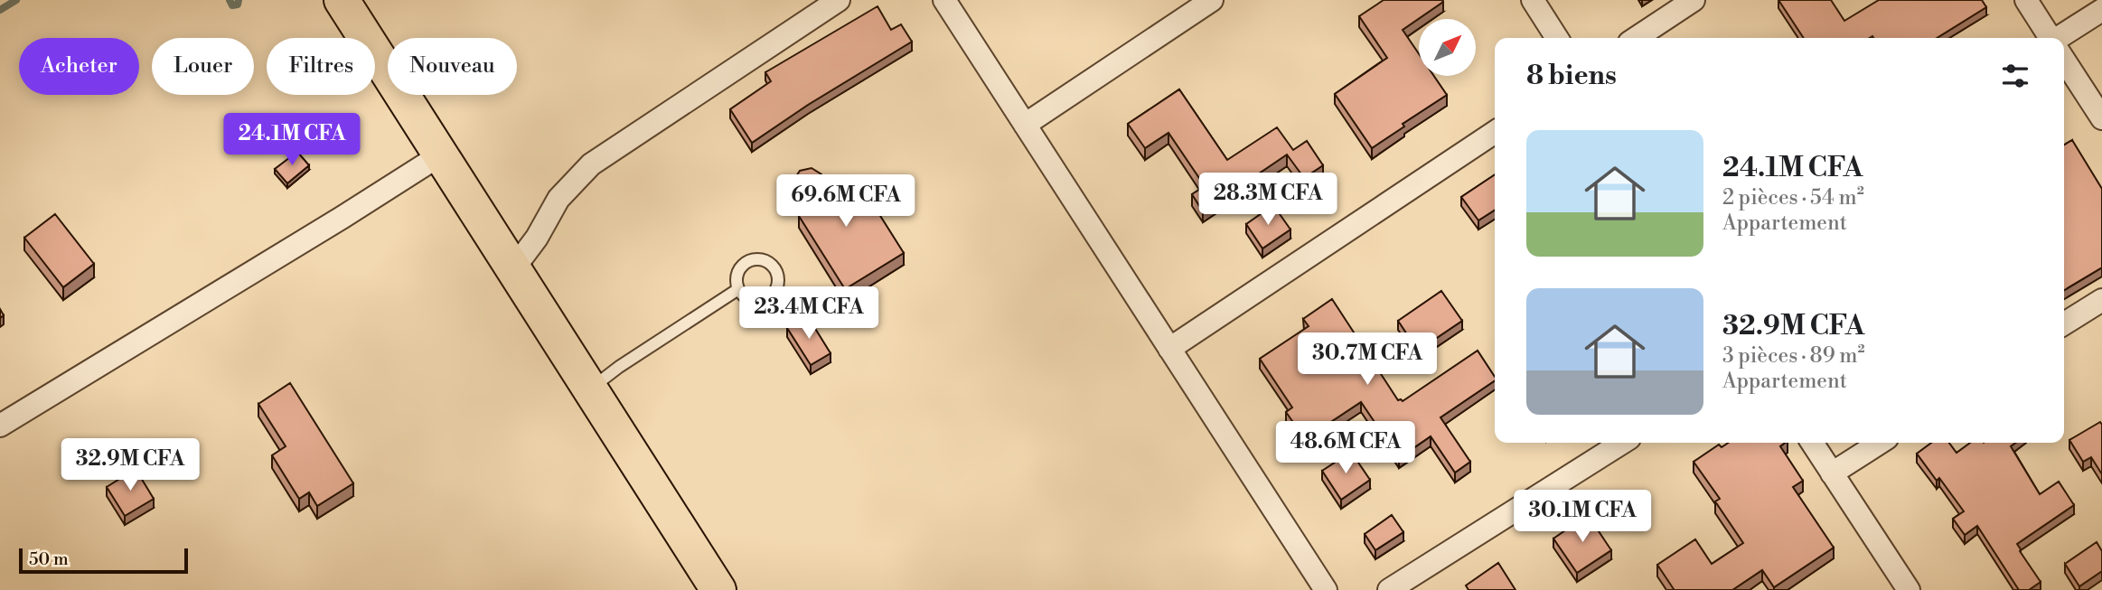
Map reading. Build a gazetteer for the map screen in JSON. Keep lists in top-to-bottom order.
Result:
{
  "scale_bar": "50 m",
  "north": "top right",
  "page": {
    "chip": [
      "Acheter",
      "Louer",
      "Filtres",
      "Nouveau"
    ],
    "heading": "8 biens",
    "price": [
      "24.1M CFA",
      "28.3M CFA",
      "69.6M CFA",
      "23.4M CFA",
      "30.7M CFA",
      "48.6M CFA",
      "32.9M CFA",
      "30.1M CFA"
    ],
    "list": [
      {
        "name": "24.1M CFA",
        "note": "2 pièces · 54 m² · Appartement"
      },
      {
        "name": "32.9M CFA",
        "note": "3 pièces · 89 m² · Appartement"
      }
    ],
    "scale": "50 m"
  }
}
